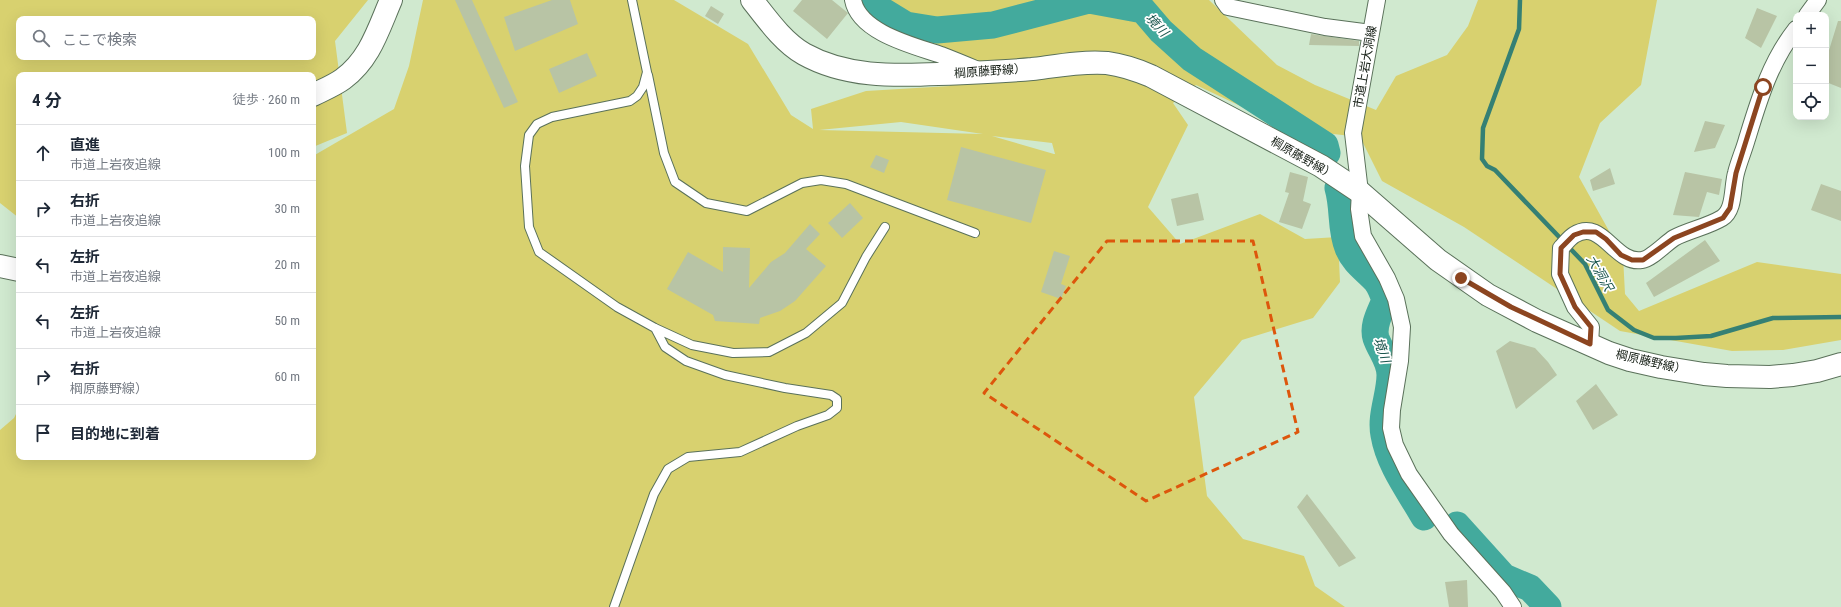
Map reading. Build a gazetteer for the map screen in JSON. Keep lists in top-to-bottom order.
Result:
{
  "streets": {
    "main road": ["棡原藤野線）"],
    "street": ["市道上岩大洞線"]
  },
  "crossings": [
    ["市道上岩大洞線", "棡原藤野線）"]
  ],
  "water": ["境川", "大洞沢"],
  "page": {
    "map_buttons": ["+", "−"],
    "search": "ここで検索",
    "heading": ["4 分", "徒歩 · 260 m"],
    "list": [
      ["直進", "市道上岩夜追線", "100 m"],
      ["右折", "市道上岩夜追線", "30 m"],
      ["左折", "市道上岩夜追線", "20 m"],
      ["左折", "市道上岩夜追線", "50 m"],
      ["右折", "棡原藤野線）", "60 m"],
      "目的地に到着"
    ]
  }
}
